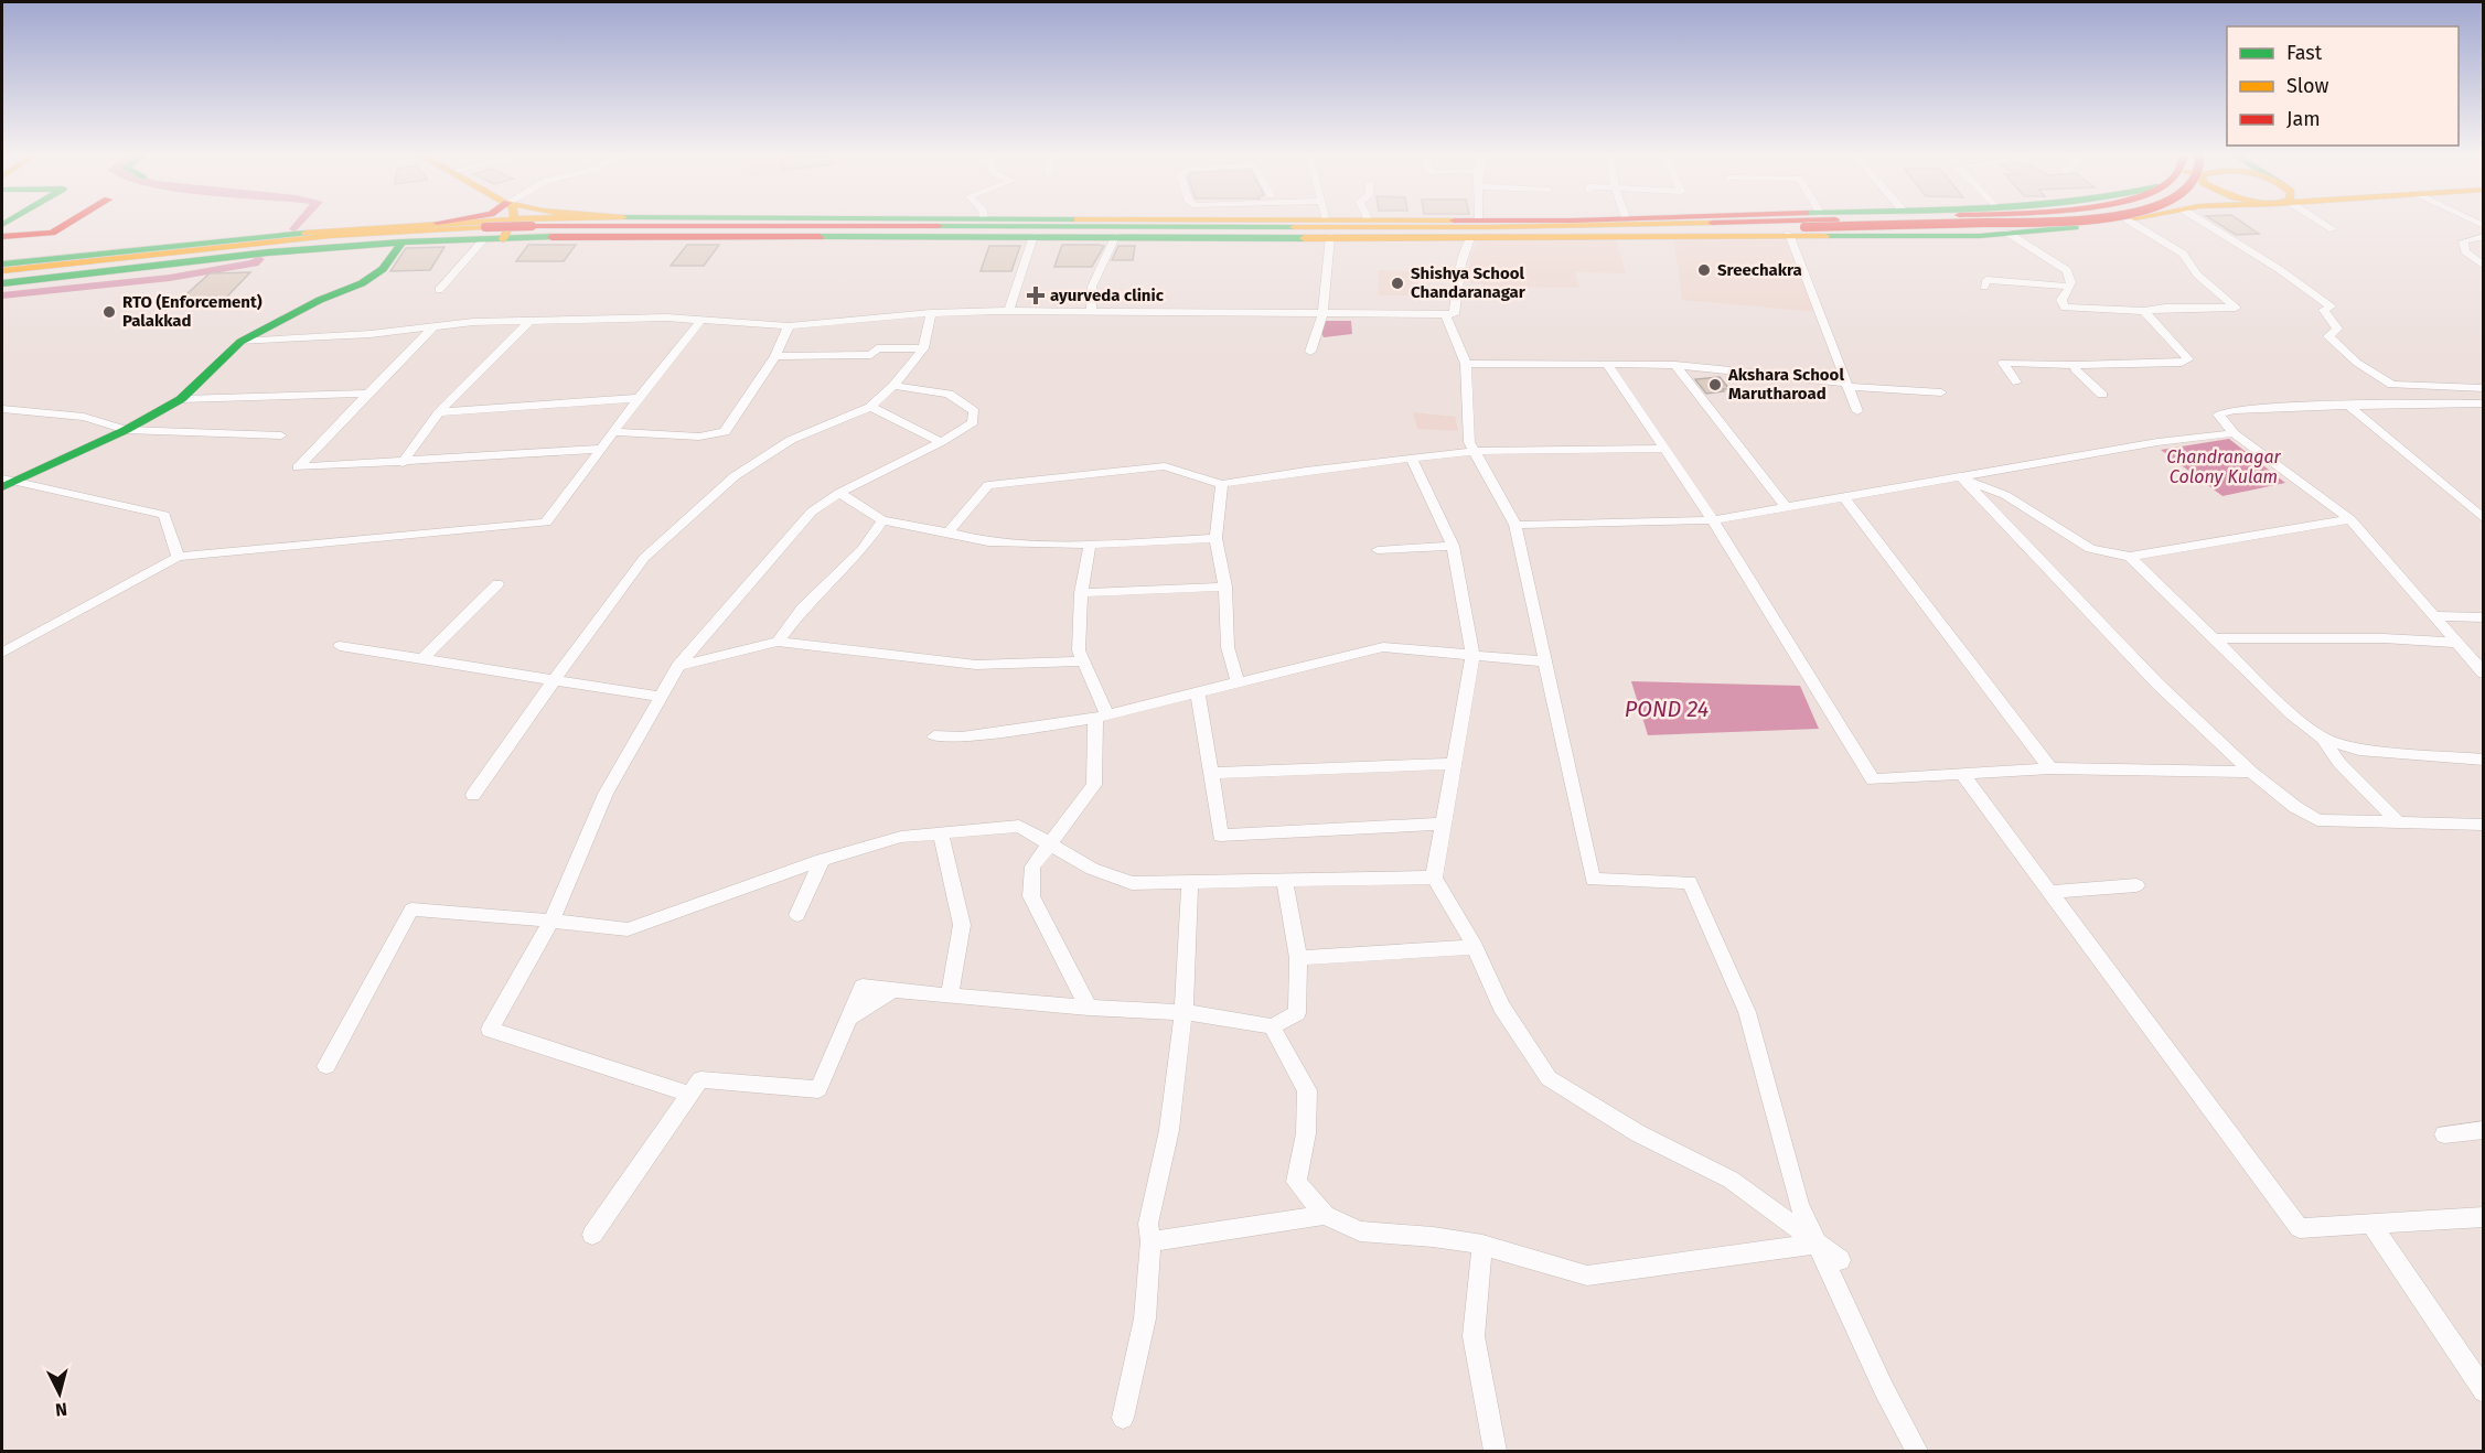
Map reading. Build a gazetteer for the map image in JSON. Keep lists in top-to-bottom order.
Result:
{
  "water": ["Chandranagar Colony Kulam", "POND 24"],
  "places": {
    "other": [
      "Sreechakra",
      "Shishya School Chandaranagar",
      "RTO (Enforcement) Palakkad",
      "Akshara School Marutharoad"
    ],
    "health": ["ayurveda clinic"]
  },
  "legend": ["Fast", "Slow", "Jam"],
  "north": "bottom"
}
